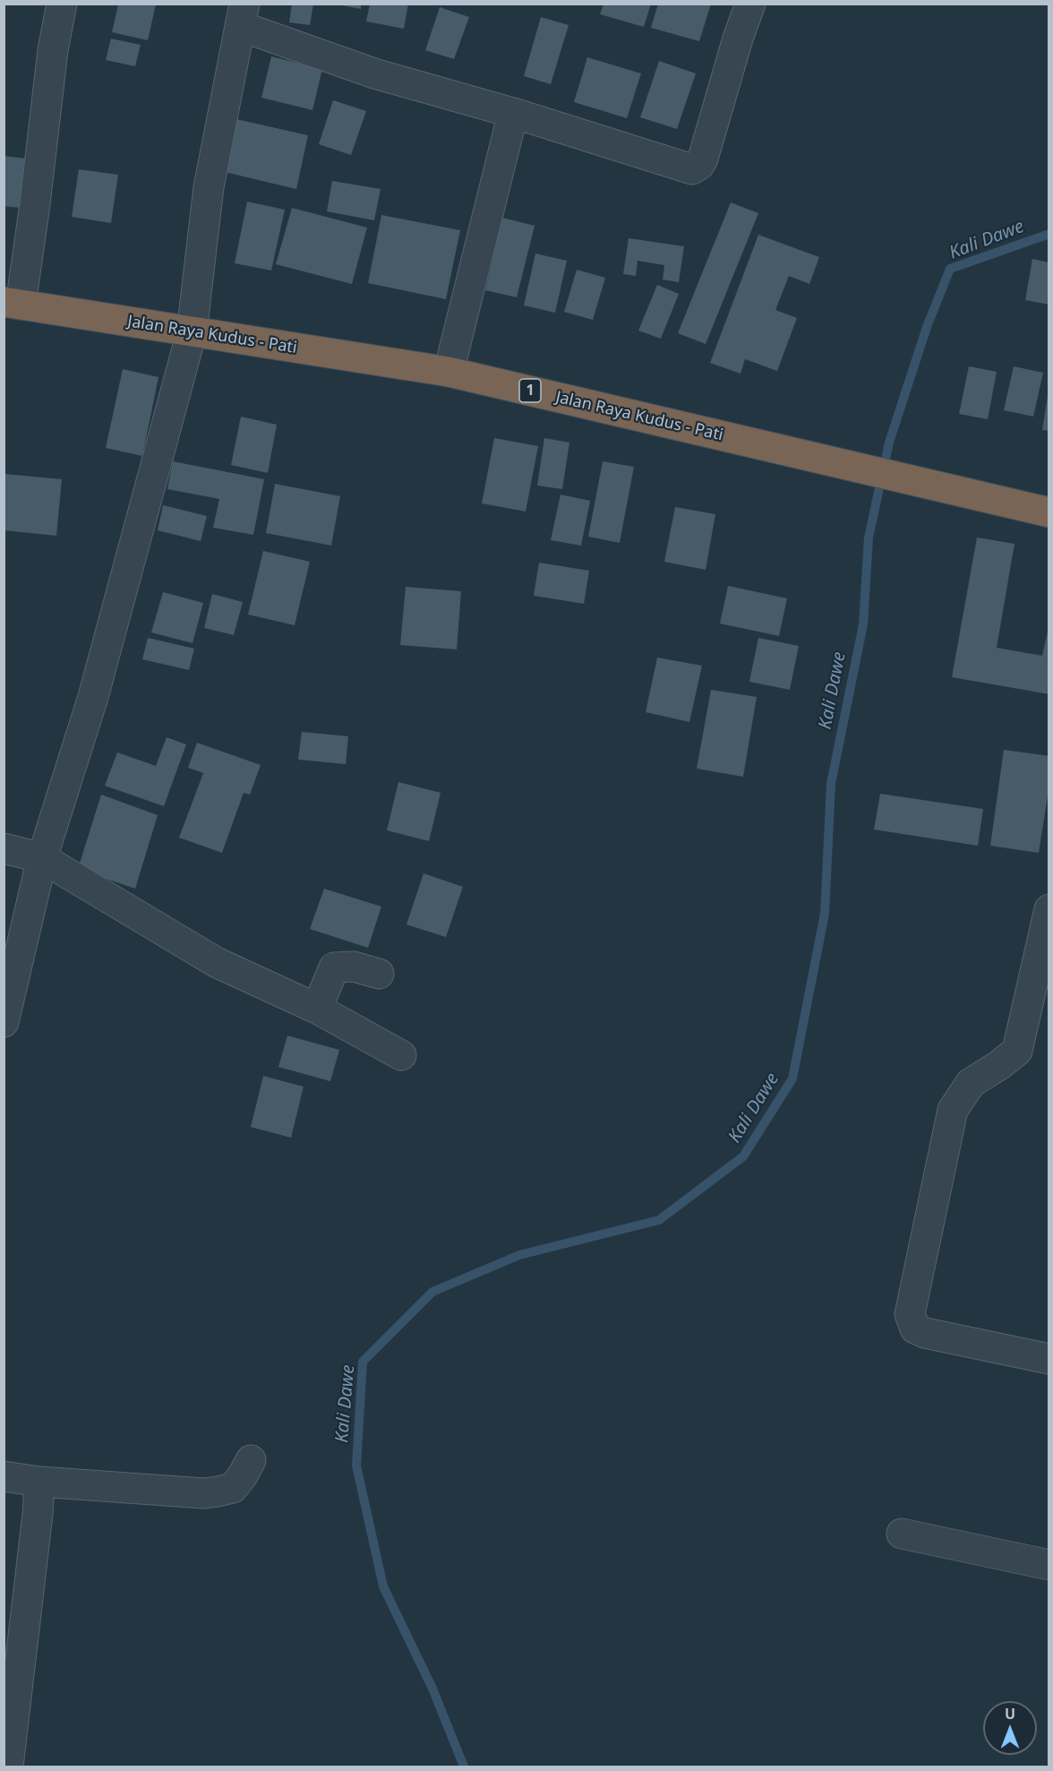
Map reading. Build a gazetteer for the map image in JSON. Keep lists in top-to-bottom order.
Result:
{
  "streets": {
    "highway": ["Jalan Raya Kudus - Pati", "1"]
  },
  "water": ["Kali Dawe"],
  "north": "top"
}
